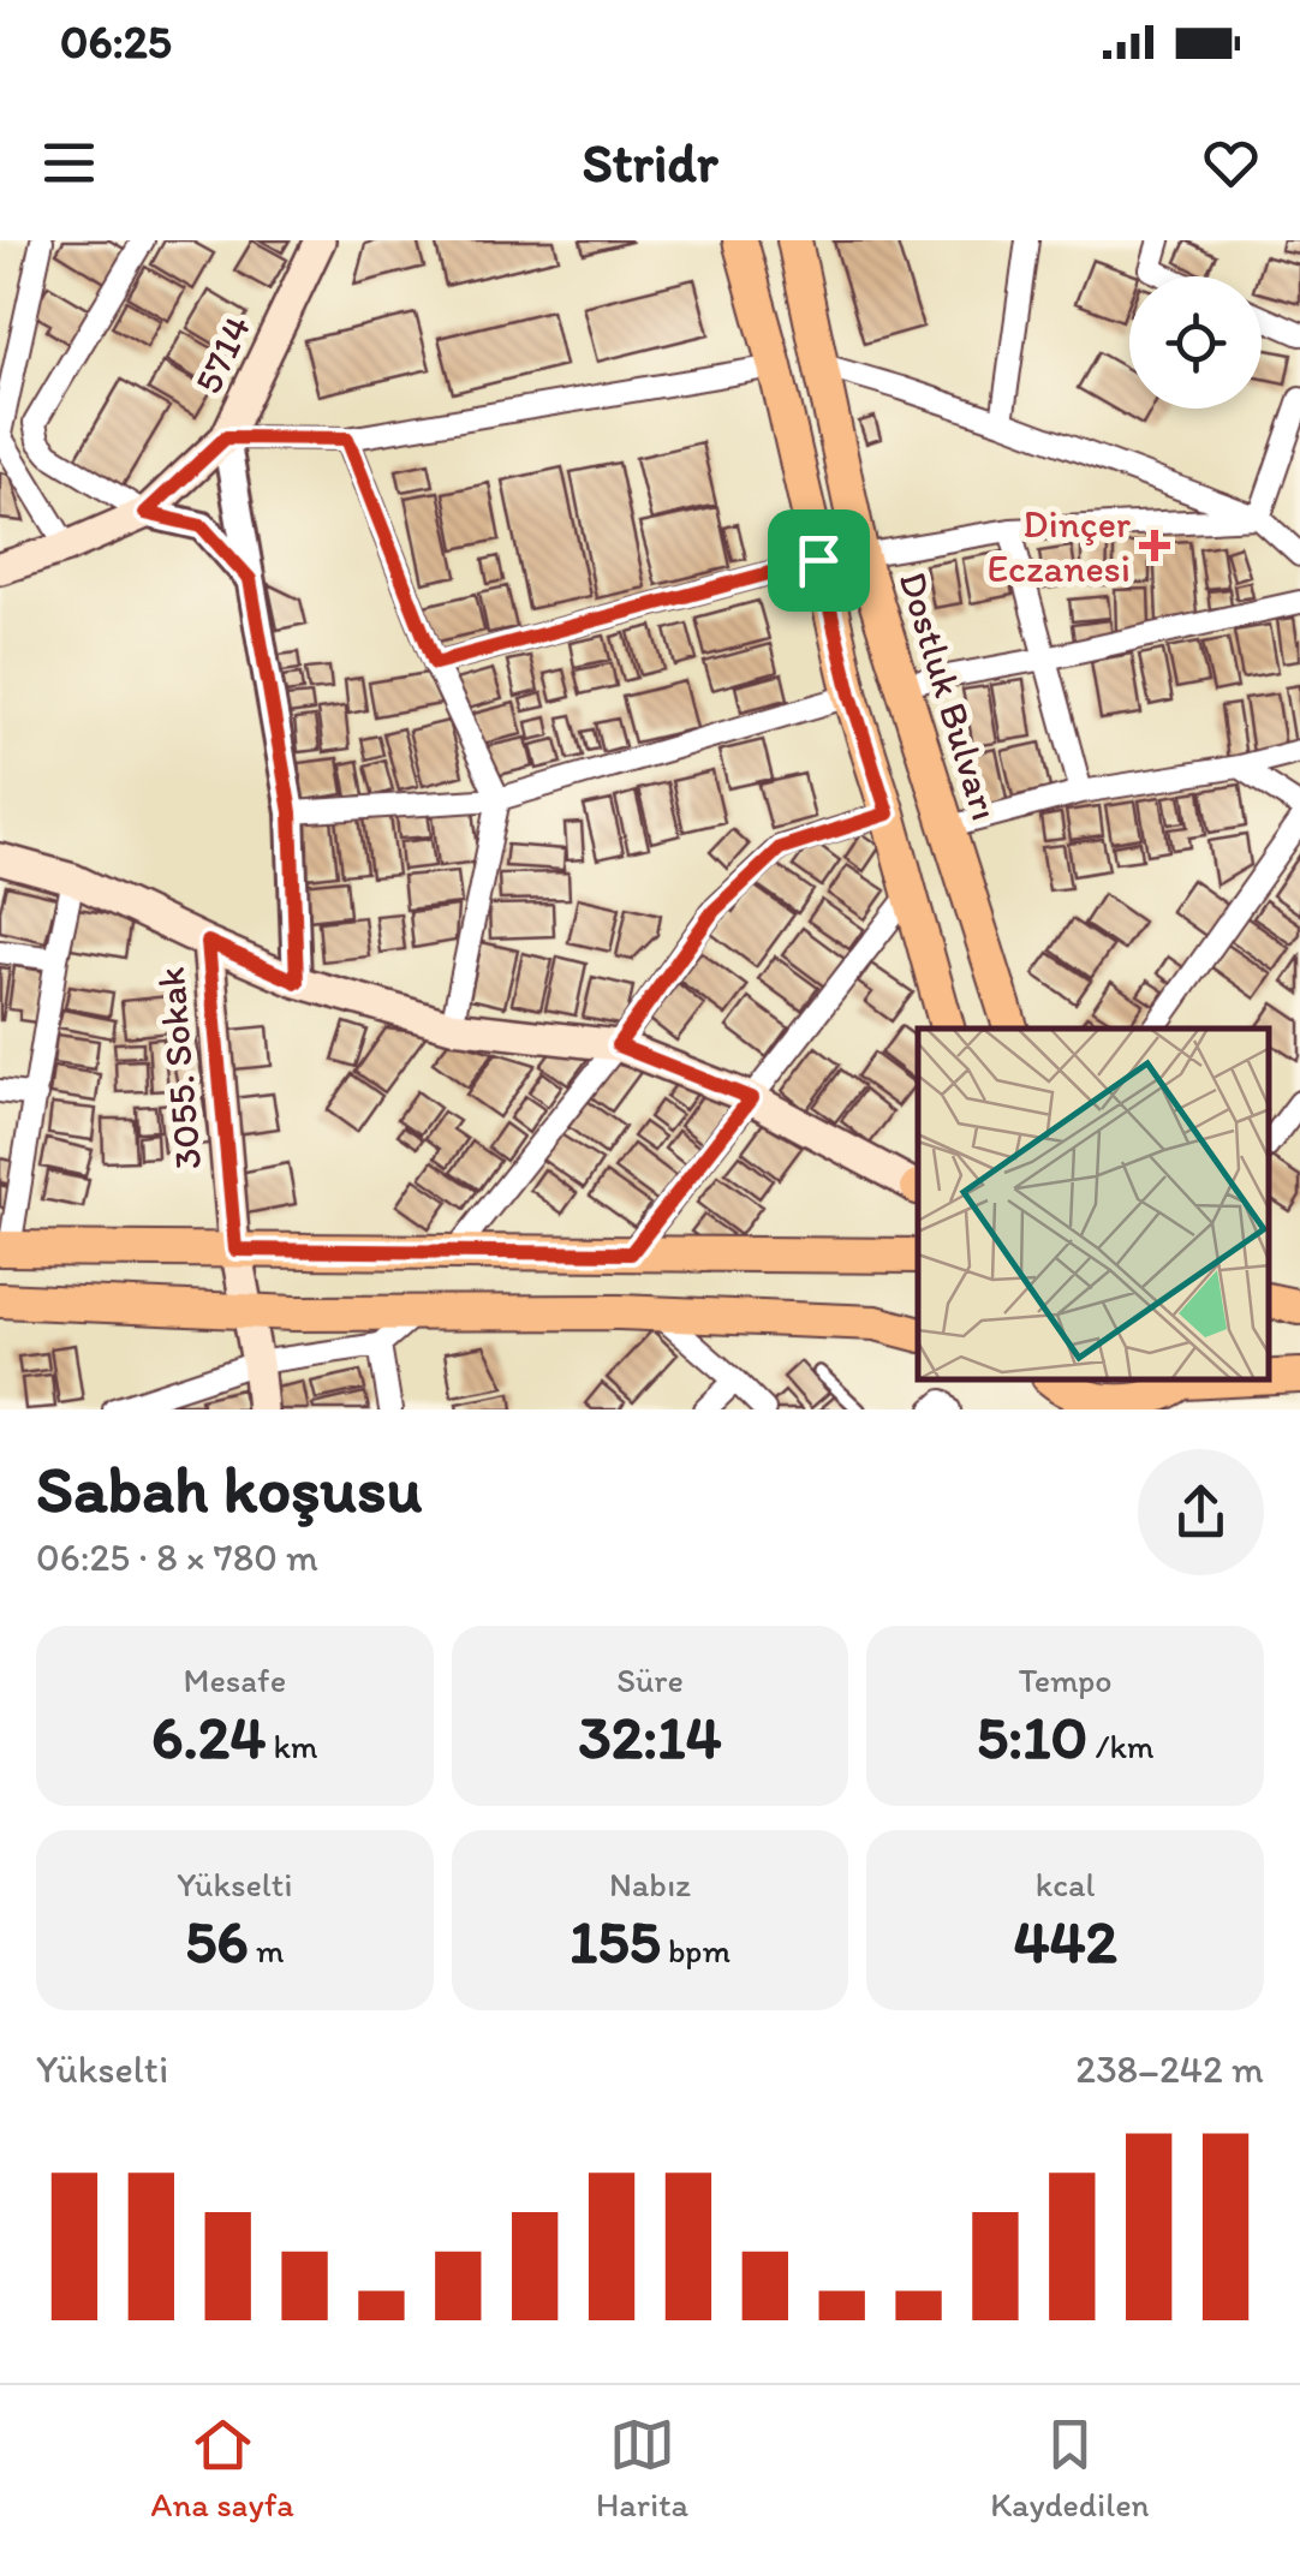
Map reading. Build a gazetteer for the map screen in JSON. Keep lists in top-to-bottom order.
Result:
{
  "streets": {
    "main road": ["5714", "Dostluk Bulvarı", "3055. Sokak"]
  },
  "places": {
    "health": ["Dinçer Eczanesi"]
  },
  "page": {
    "status": "06:25",
    "header": "Stridr",
    "heading": ["Sabah koşusu", "06:25 · 8 × 780 m"],
    "stats": [
      ["Mesafe", "6.24 km"],
      ["Süre", "32:14"],
      ["Tempo", "5:10 /km"],
      ["Yükselti", "56 m"],
      ["Nabız", "155 bpm"],
      ["kcal", "442"]
    ],
    "chart": ["Yükselti", "238–242 m"],
    "tabs": ["Ana sayfa", "Harita", "Kaydedilen"]
  }
}
